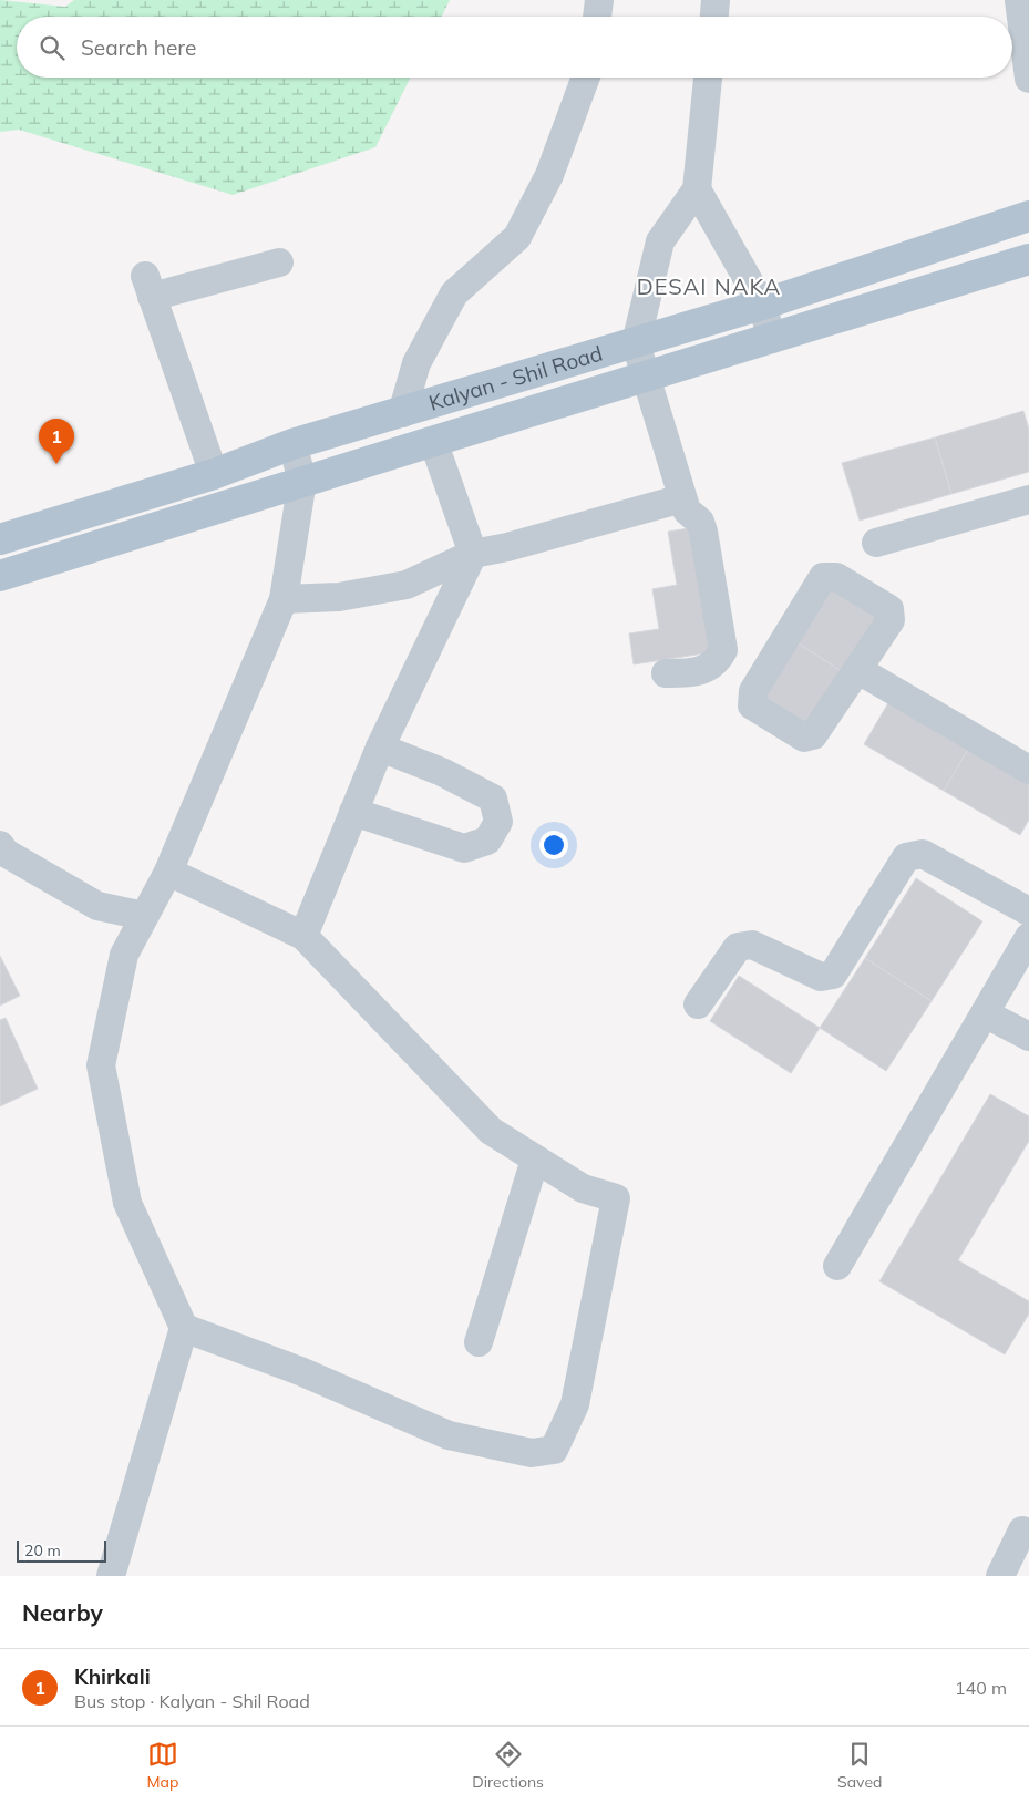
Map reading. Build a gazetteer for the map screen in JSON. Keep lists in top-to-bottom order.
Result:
{
  "streets": {
    "main road": ["Kalyan - Shil Road"]
  },
  "districts": ["DESAI NAKA"],
  "scale_bar": "20 m",
  "page": {
    "search": "Search here",
    "pins": "1",
    "scale": "20 m",
    "heading": "Nearby",
    "list": [
      {
        "mark": "1",
        "name": "Khirkali",
        "note": "Bus stop · Kalyan - Shil Road",
        "value": "140 m"
      }
    ],
    "nav": ["Map", "Directions", "Saved"]
  }
}
